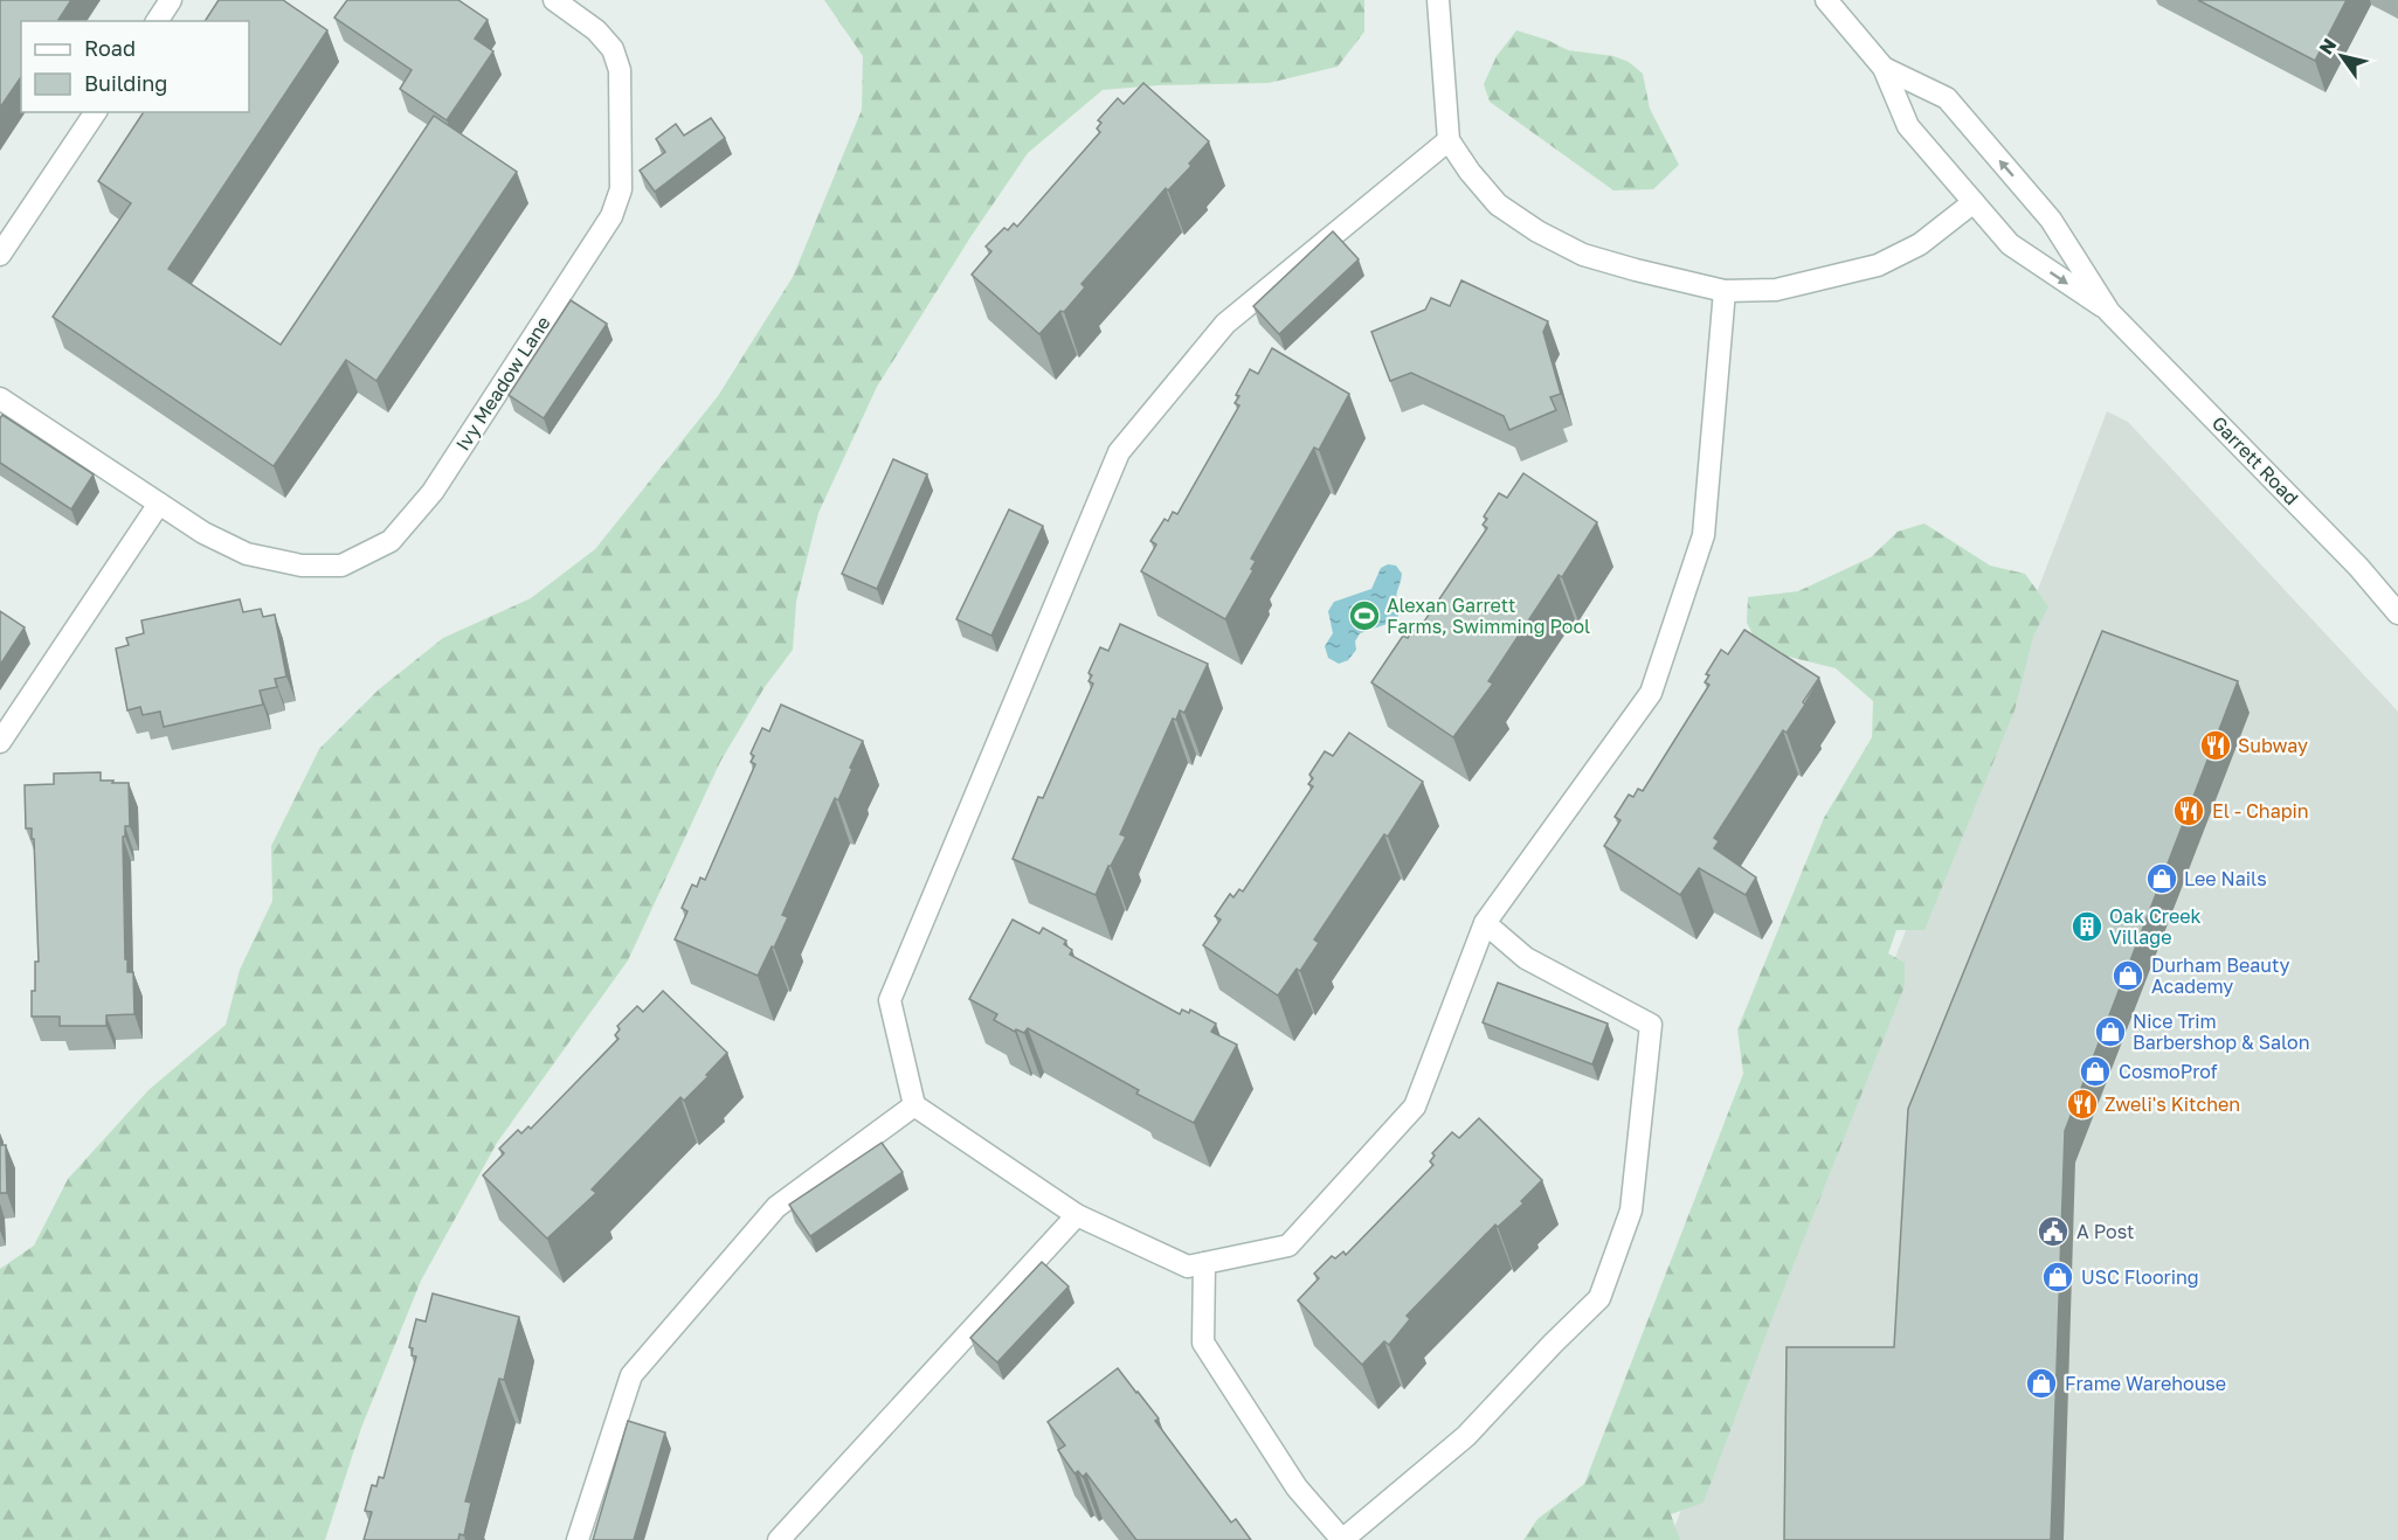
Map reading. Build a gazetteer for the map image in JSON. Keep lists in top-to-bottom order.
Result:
{
  "streets": {
    "street": ["Ivy Meadow Lane", "Garrett Road"]
  },
  "places": {
    "sports": ["Alexan Garrett Farms, Swimming Pool"],
    "restaurant": ["Subway", "El - Chapin", "Zweli's Kitchen"],
    "shop": [
      "Lee Nails",
      "Durham Beauty Academy",
      "Nice Trim Barbershop & Salon",
      "CosmoProf",
      "USC Flooring",
      "Frame Warehouse"
    ],
    "building": ["Oak Creek Village"],
    "public building": ["A Post"]
  },
  "legend": ["Road", "Building"],
  "north": "top left"
}
